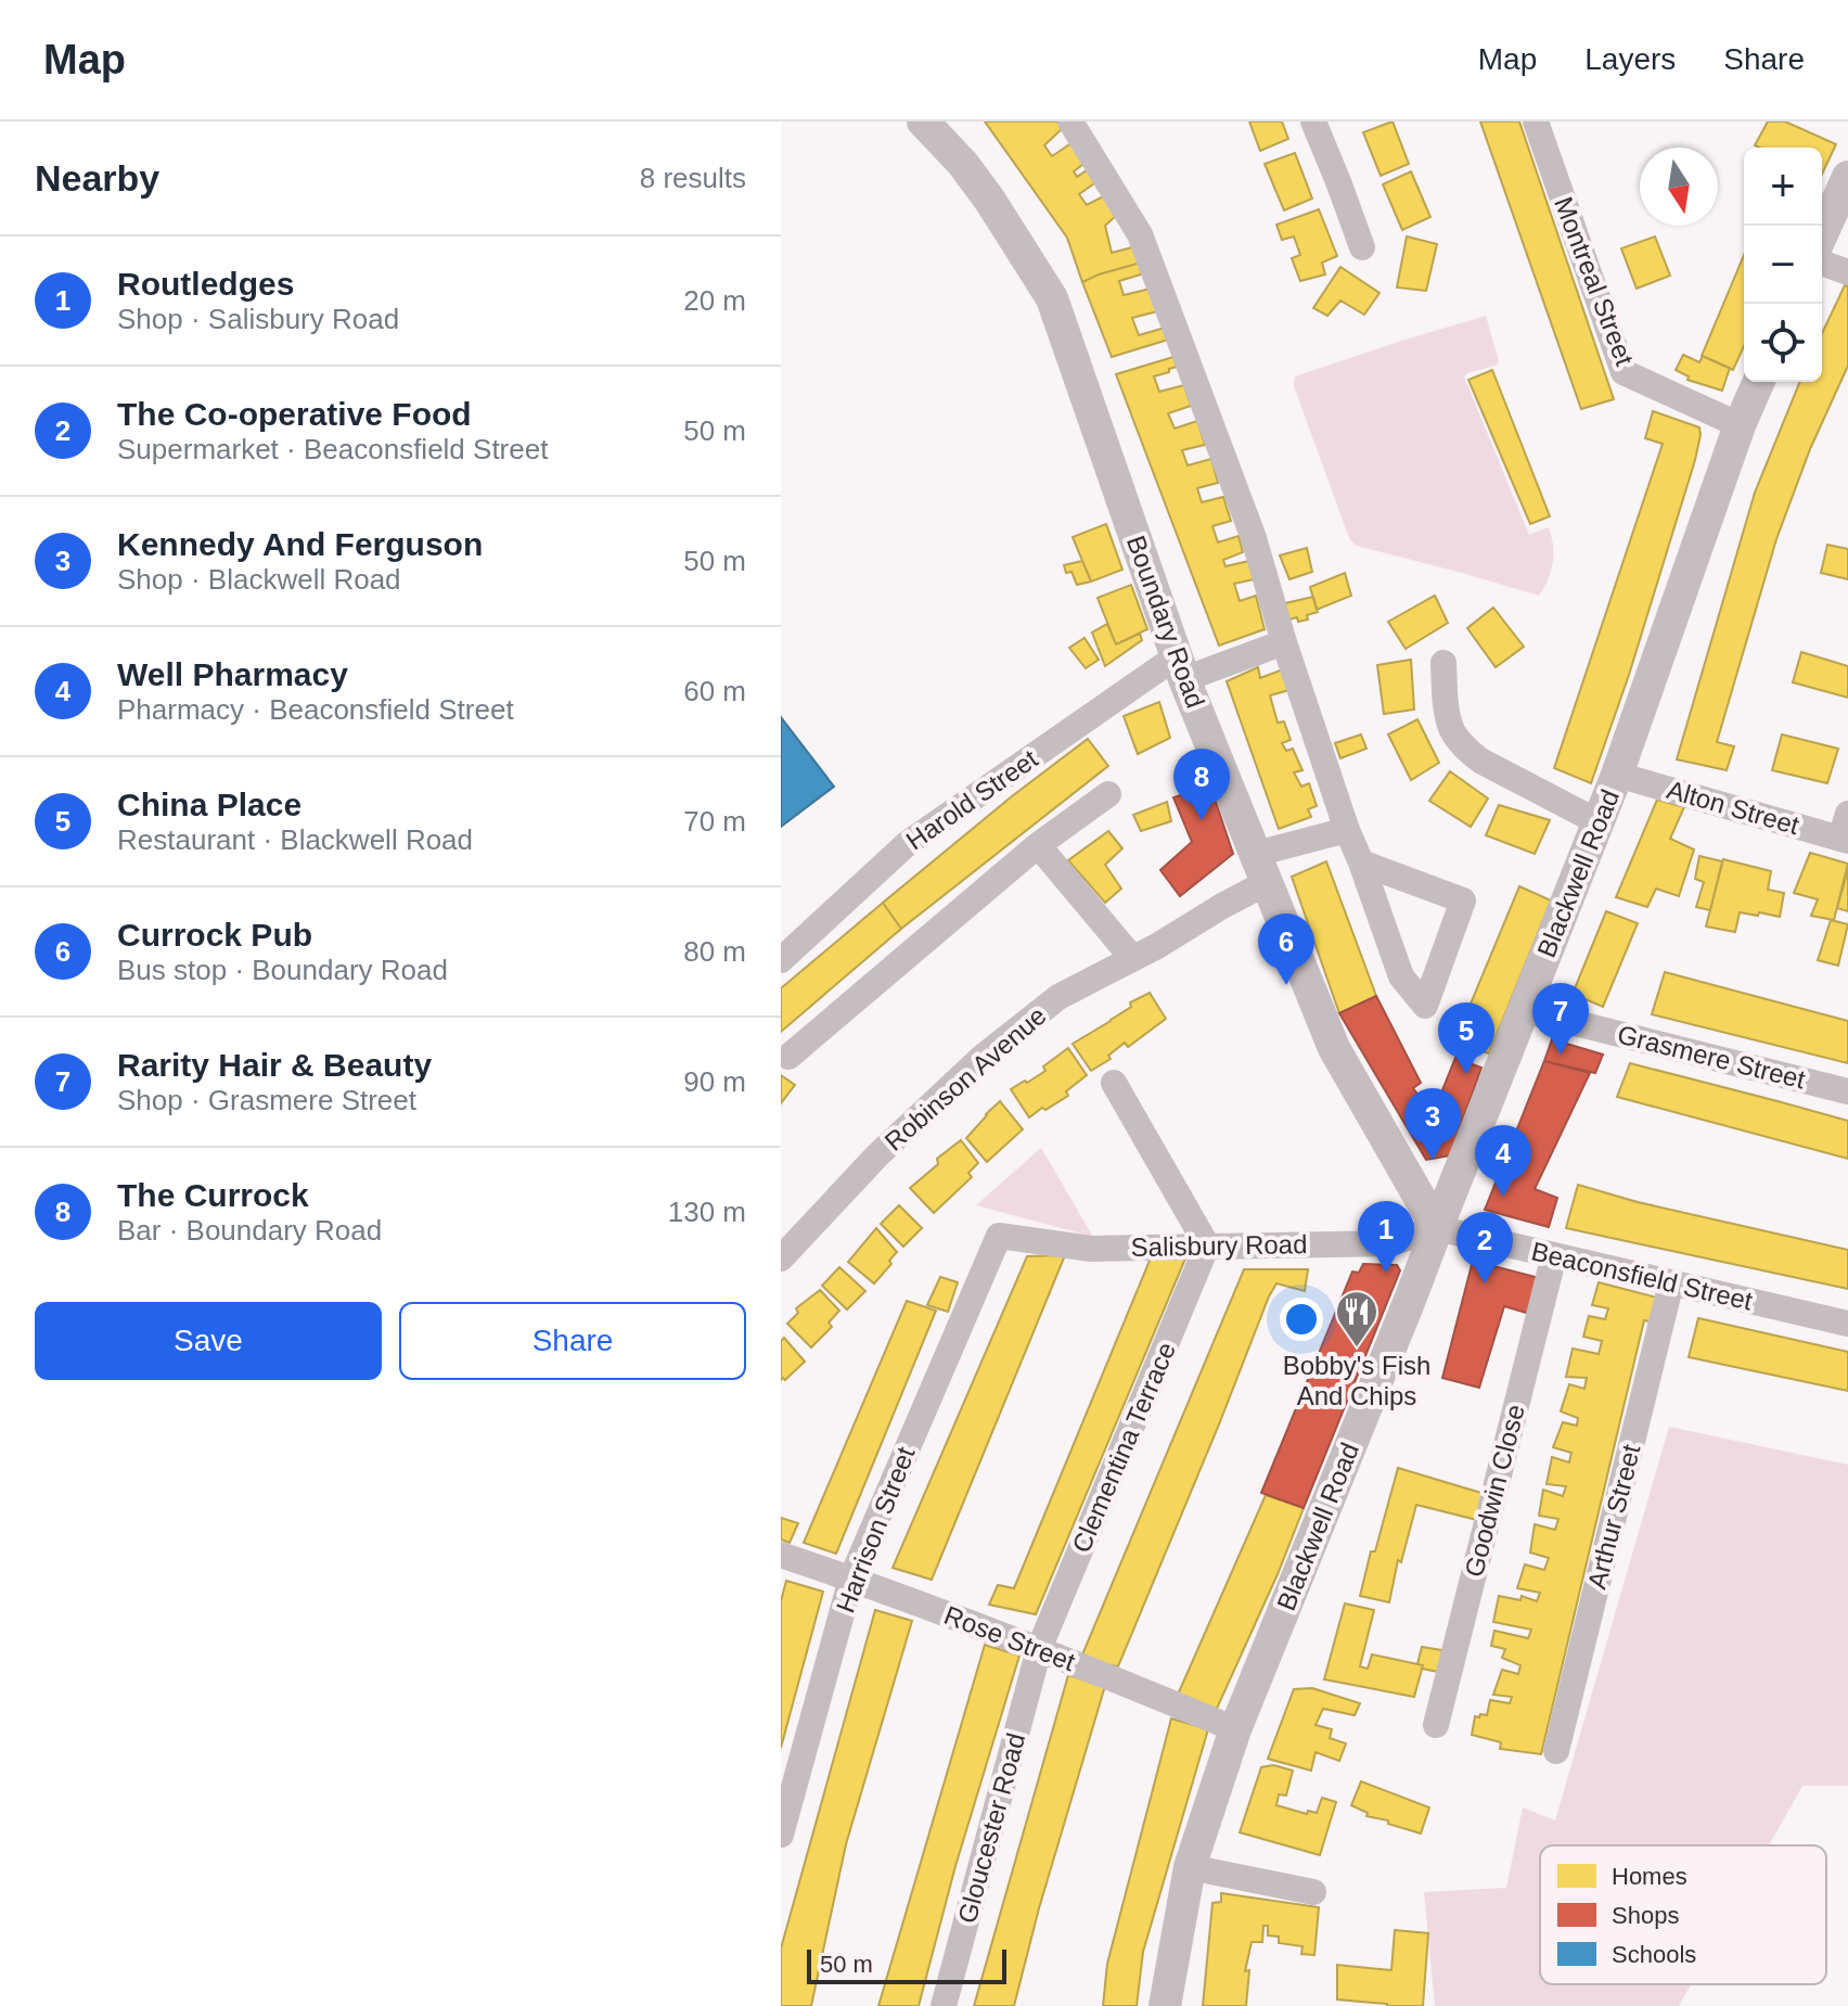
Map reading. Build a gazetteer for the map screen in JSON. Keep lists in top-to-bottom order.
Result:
{
  "streets": {
    "street": [
      "Montreal Street",
      "Boundary Road",
      "Harold Street",
      "Alton Street",
      "Blackwell Road",
      "Grasmere Street",
      "Robinson Avenue",
      "Salisbury Road",
      "Beaconsfield Street",
      "Clementina Terrace",
      "Goodwin Close",
      "Arthur Street",
      "Harrison Street",
      "Rose Street",
      "Gloucester Road"
    ]
  },
  "crossings": [
    ["Montreal Street", "Blackwell Road"],
    ["Boundary Road", "Harold Street"],
    ["Boundary Road", "Blackwell Road"],
    ["Boundary Road", "Robinson Avenue"],
    ["Boundary Road", "Salisbury Road"],
    ["Boundary Road", "Beaconsfield Street"],
    ["Alton Street", "Blackwell Road"],
    ["Blackwell Road", "Grasmere Street"],
    ["Blackwell Road", "Salisbury Road"],
    ["Blackwell Road", "Beaconsfield Street"],
    ["Blackwell Road", "Rose Street"],
    ["Salisbury Road", "Beaconsfield Street"],
    ["Salisbury Road", "Clementina Terrace"],
    ["Salisbury Road", "Harrison Street"],
    ["Beaconsfield Street", "Goodwin Close"],
    ["Beaconsfield Street", "Arthur Street"],
    ["Clementina Terrace", "Rose Street"],
    ["Clementina Terrace", "Gloucester Road"],
    ["Harrison Street", "Rose Street"],
    ["Rose Street", "Gloucester Road"]
  ],
  "places": {
    "restaurant": ["Bobby's Fish And Chips"]
  },
  "legend": ["Homes", "Shops", "Schools"],
  "scale_bar": "50 m",
  "north": "bottom",
  "page": {
    "header": "Map",
    "nav": ["Map", "Layers", "Share"],
    "heading": ["Nearby", "8 results"],
    "map_buttons": ["+", "−"],
    "list": [
      {
        "mark": "1",
        "name": "Routledges",
        "note": "Shop · Salisbury Road",
        "value": "20 m"
      },
      {
        "mark": "2",
        "name": "The Co-operative Food",
        "note": "Supermarket · Beaconsfield Street",
        "value": "50 m"
      },
      {
        "mark": "3",
        "name": "Kennedy And Ferguson",
        "note": "Shop · Blackwell Road",
        "value": "50 m"
      },
      {
        "mark": "4",
        "name": "Well Pharmacy",
        "note": "Pharmacy · Beaconsfield Street",
        "value": "60 m"
      },
      {
        "mark": "5",
        "name": "China Place",
        "note": "Restaurant · Blackwell Road",
        "value": "70 m"
      },
      {
        "mark": "6",
        "name": "Currock Pub",
        "note": "Bus stop · Boundary Road",
        "value": "80 m"
      },
      {
        "mark": "7",
        "name": "Rarity Hair & Beauty",
        "note": "Shop · Grasmere Street",
        "value": "90 m"
      },
      {
        "mark": "8",
        "name": "The Currock",
        "note": "Bar · Boundary Road",
        "value": "130 m"
      }
    ],
    "pins": [
      "8",
      "6",
      "7",
      "5",
      "3",
      "4",
      "1",
      "2"
    ],
    "buttons": ["Save", "Share"],
    "scale": "50 m"
  }
}
